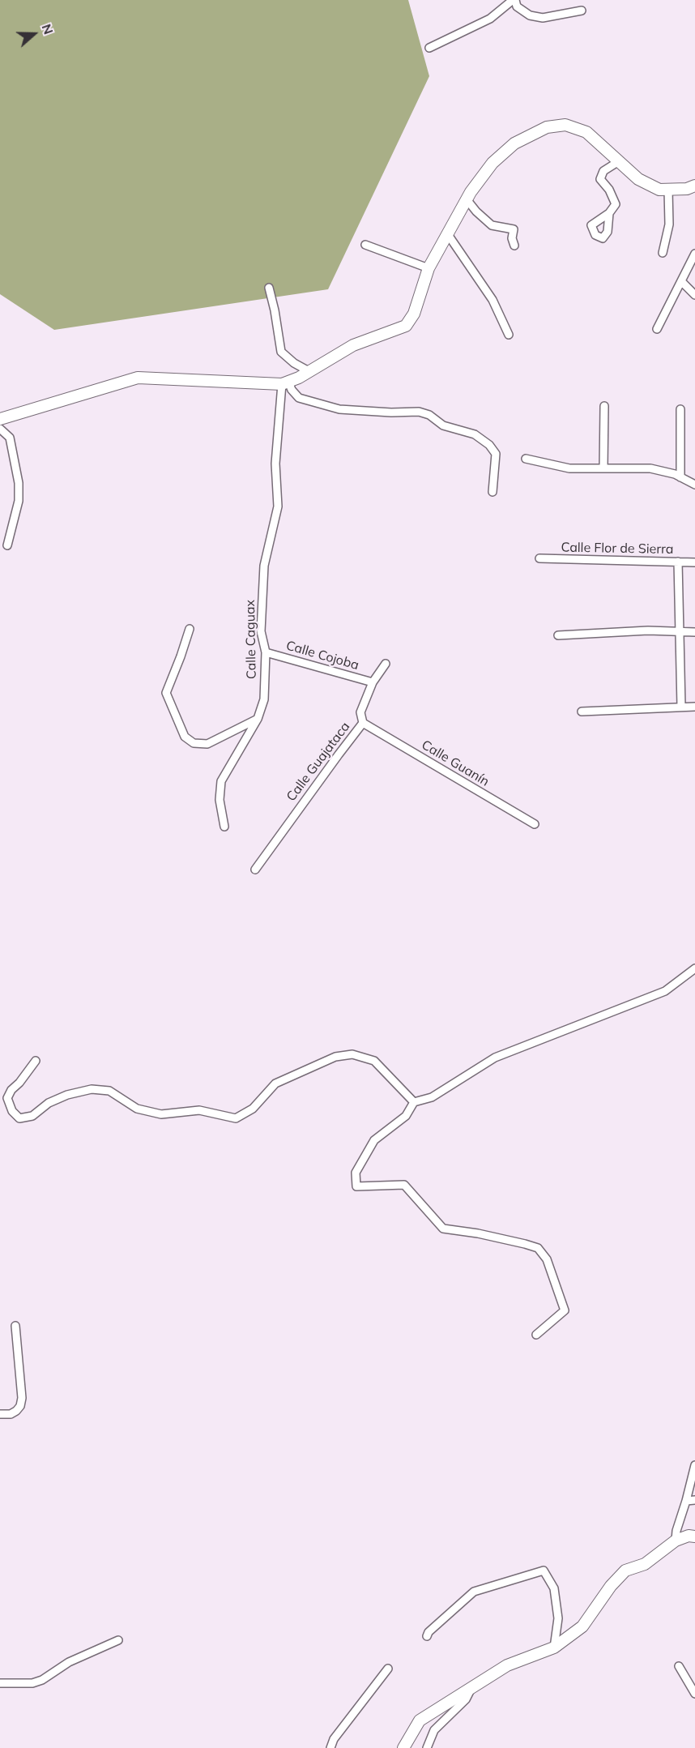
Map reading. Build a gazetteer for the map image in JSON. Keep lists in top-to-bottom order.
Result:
{
  "streets": {
    "street": [
      "Calle Flor de Sierra",
      "Calle Caguax",
      "Calle Cojoba",
      "Calle Guajataca",
      "Calle Guanín"
    ]
  },
  "crossings": [
    ["Calle Caguax", "Calle Cojoba"],
    ["Calle Cojoba", "Calle Guajataca"],
    ["Calle Guajataca", "Calle Guanín"]
  ],
  "north": "right"
}
